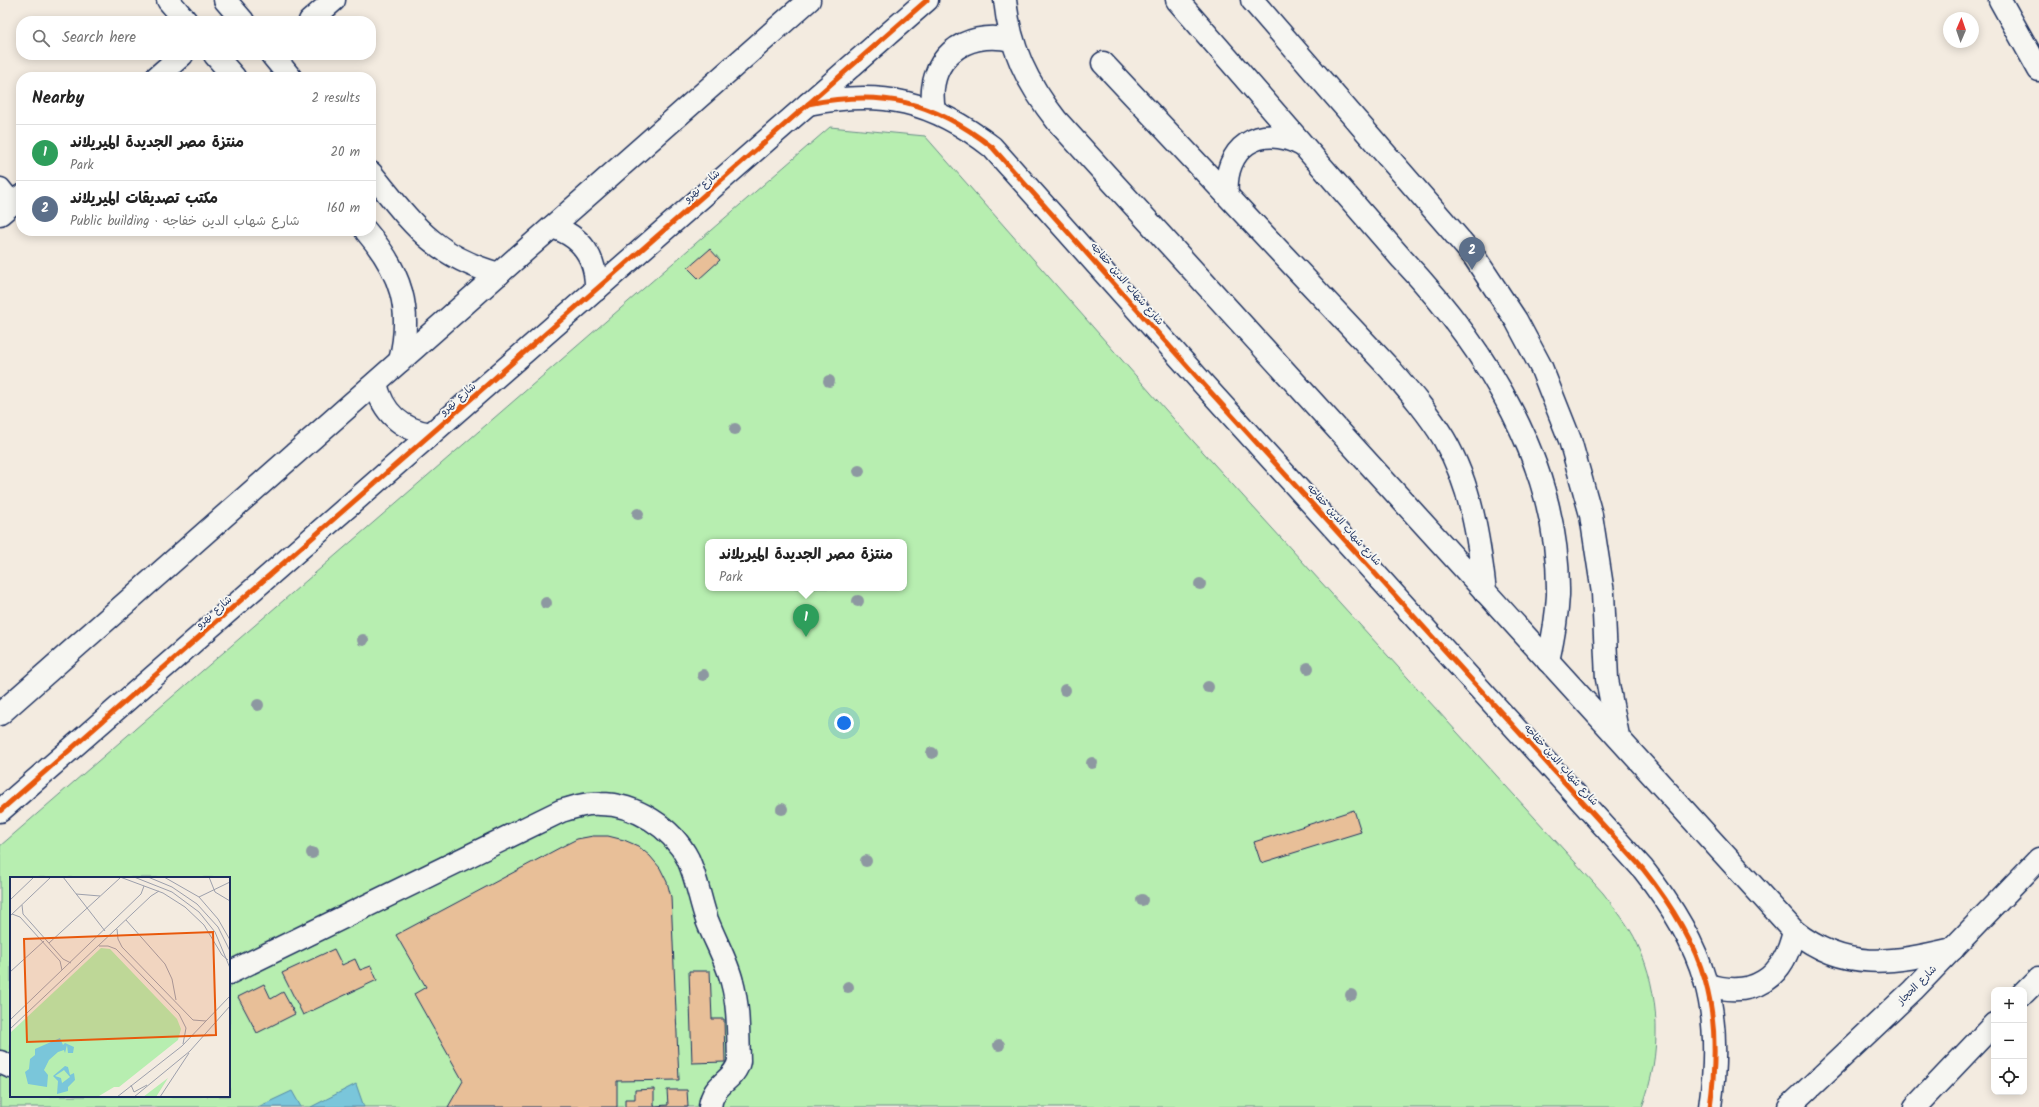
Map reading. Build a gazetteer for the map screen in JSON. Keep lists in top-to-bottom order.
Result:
{
  "streets": {
    "street": ["شارع نهرو", "شارع شهاب الدين خفاجه", "شارع الحجاز"]
  },
  "crossings": [
    ["شارع نهرو", "شارع شهاب الدين خفاجه"]
  ],
  "north": "top",
  "page": {
    "search": "Search here",
    "heading": ["Nearby", "2 results"],
    "list": [
      {
        "mark": "1",
        "name": "منتزة مصر الجديدة الميريلاند",
        "note": "Park",
        "value": "20 m"
      },
      {
        "mark": "2",
        "name": "مكتب تصديقات الميريلاند",
        "note": "Public building · شارع شهاب الدين خفاجه",
        "value": "160 m"
      }
    ],
    "pins": ["2", "1"],
    "popup": ["منتزة مصر الجديدة الميريلاند", "Park"],
    "map_buttons": ["+", "−"]
  }
}
